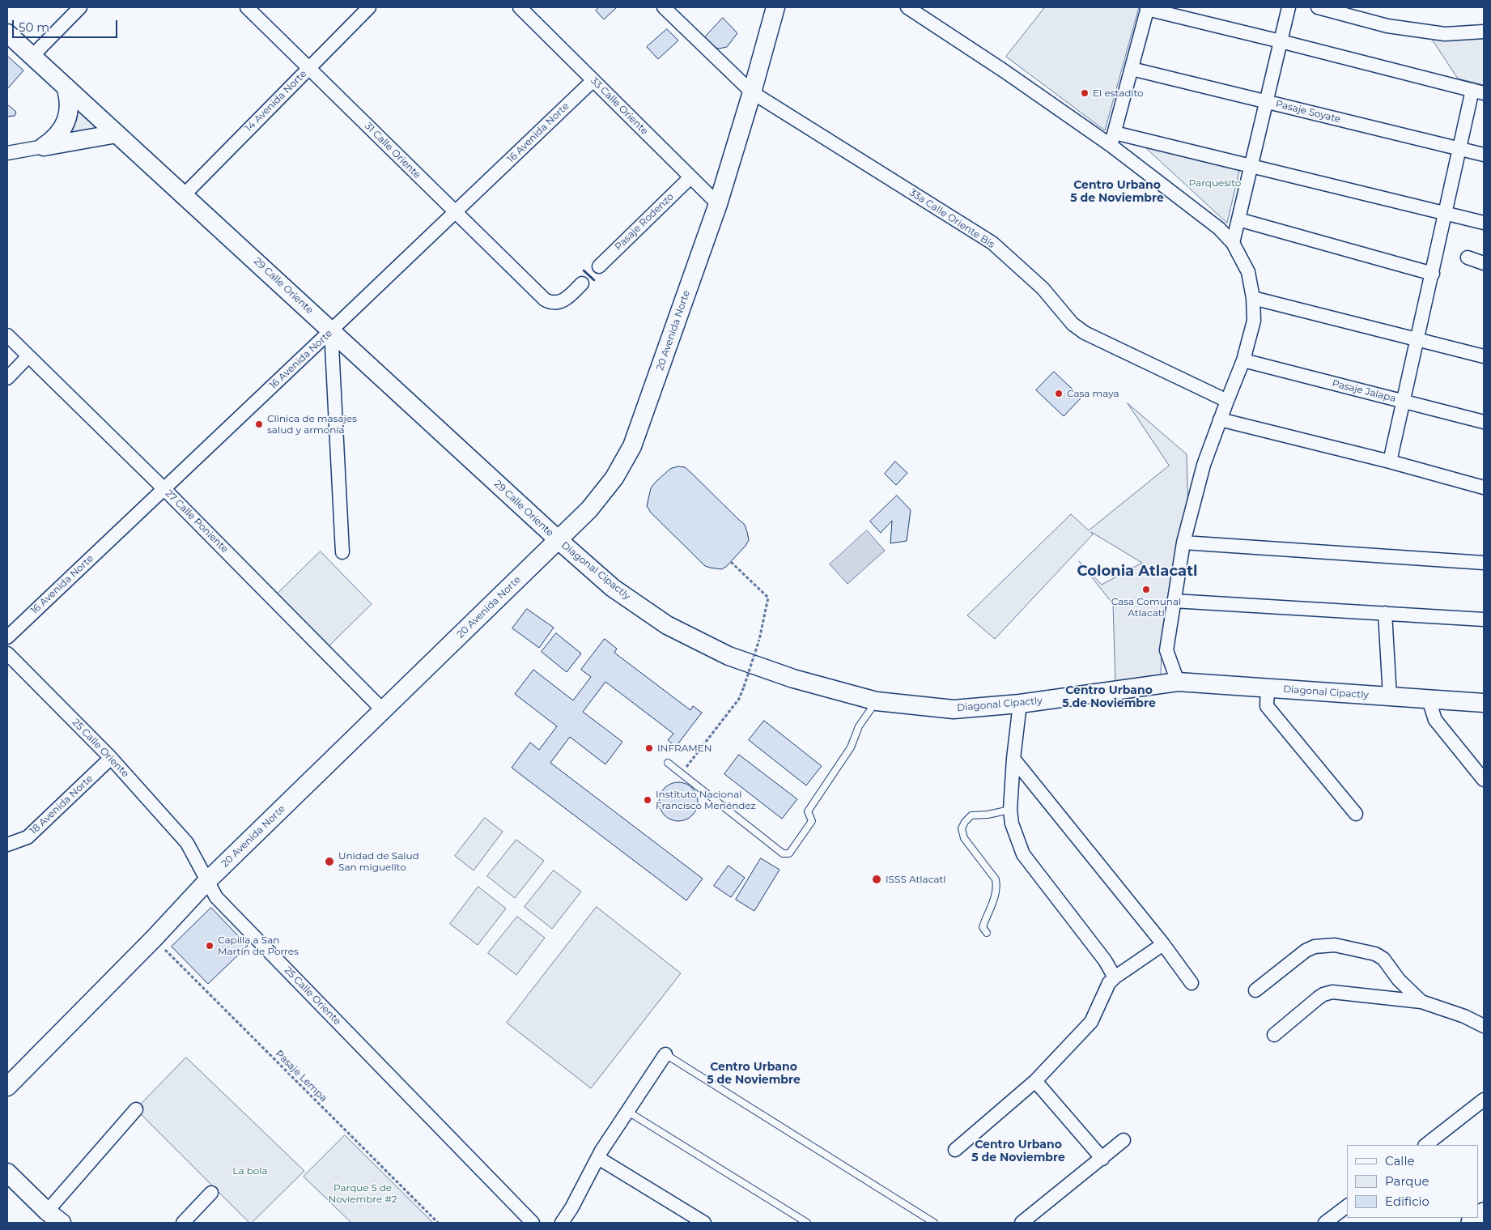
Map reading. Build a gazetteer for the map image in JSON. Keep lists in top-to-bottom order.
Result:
{
  "streets": {
    "street": [
      "14 Avenida Norte",
      "33 Calle Oriente",
      "Pasaje Soyate",
      "16 Avenida Norte",
      "31 Calle Oriente",
      "33a Calle Oriente Bis",
      "Pasaje Rodenzo",
      "29 Calle Oriente",
      "20 Avenida Norte",
      "Pasaje Jalapa",
      "27 Calle Poniente",
      "Diagonal Cipactly",
      "25 Calle Oriente",
      "18 Avenida Norte"
    ],
    "path": ["Pasaje Lempa"]
  },
  "crossings": [
    ["14 Avenida Norte", "31 Calle Oriente"],
    ["14 Avenida Norte", "29 Calle Oriente"],
    ["33 Calle Oriente", "16 Avenida Norte"],
    ["33 Calle Oriente", "Pasaje Rodenzo"],
    ["33 Calle Oriente", "20 Avenida Norte"],
    ["16 Avenida Norte", "31 Calle Oriente"],
    ["16 Avenida Norte", "29 Calle Oriente"],
    ["16 Avenida Norte", "27 Calle Poniente"],
    ["33a Calle Oriente Bis", "20 Avenida Norte"],
    ["29 Calle Oriente", "20 Avenida Norte"],
    ["29 Calle Oriente", "Diagonal Cipactly"],
    ["20 Avenida Norte", "27 Calle Poniente"],
    ["20 Avenida Norte", "Diagonal Cipactly"],
    ["20 Avenida Norte", "25 Calle Oriente"],
    ["20 Avenida Norte", "Pasaje Lempa"],
    ["25 Calle Oriente", "18 Avenida Norte"]
  ],
  "districts": [
    "Centro Urbano 5 de Noviembre",
    "Colonia Atlacatl",
    "Centro Urbano 5 de Noviembre",
    "Centro Urbano 5 de Noviembre",
    "Centro Urbano 5 de Noviembre"
  ],
  "parks": ["Parquesito", "La bola", "Parque 5 de Noviembre #2"],
  "places": [
    "El estadito",
    "Casa maya",
    "Clinica de masajes salud y armonía",
    "Casa Comunal Atlacatl",
    "INFRAMEN",
    "Instituto Nacional Francisco Menéndez",
    "Unidad de Salud San miguelito",
    "ISSS Atlacatl",
    "Capilla a San Martín de Porres"
  ],
  "legend": ["Calle", "Parque", "Edificio"],
  "scale_bar": "50 m"
}
